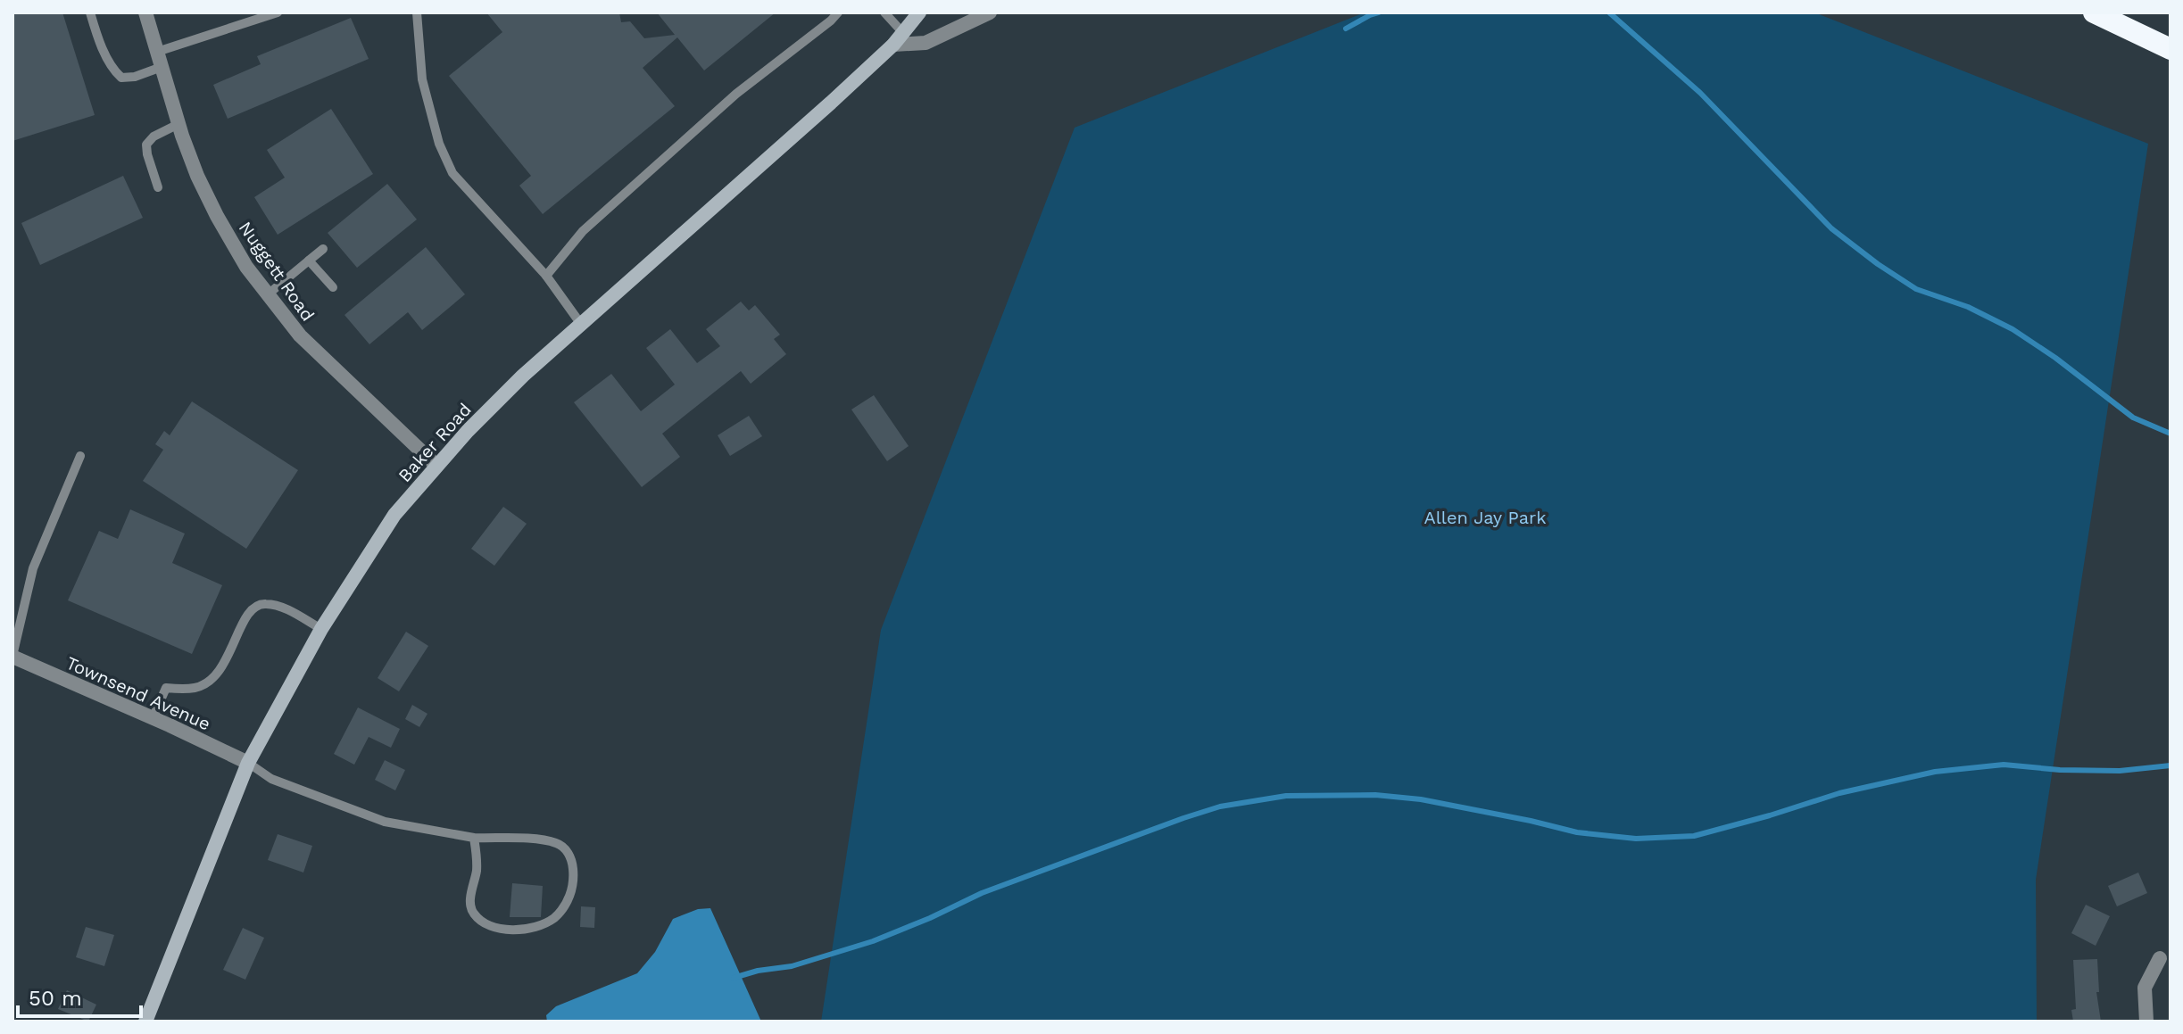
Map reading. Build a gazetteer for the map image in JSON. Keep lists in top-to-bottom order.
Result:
{
  "streets": {
    "street": ["Nuggett Road", "Baker Road", "Townsend Avenue"]
  },
  "crossings": [
    ["Nuggett Road", "Baker Road"],
    ["Baker Road", "Townsend Avenue"]
  ],
  "parks": ["Allen Jay Park"],
  "scale_bar": "50 m"
}
